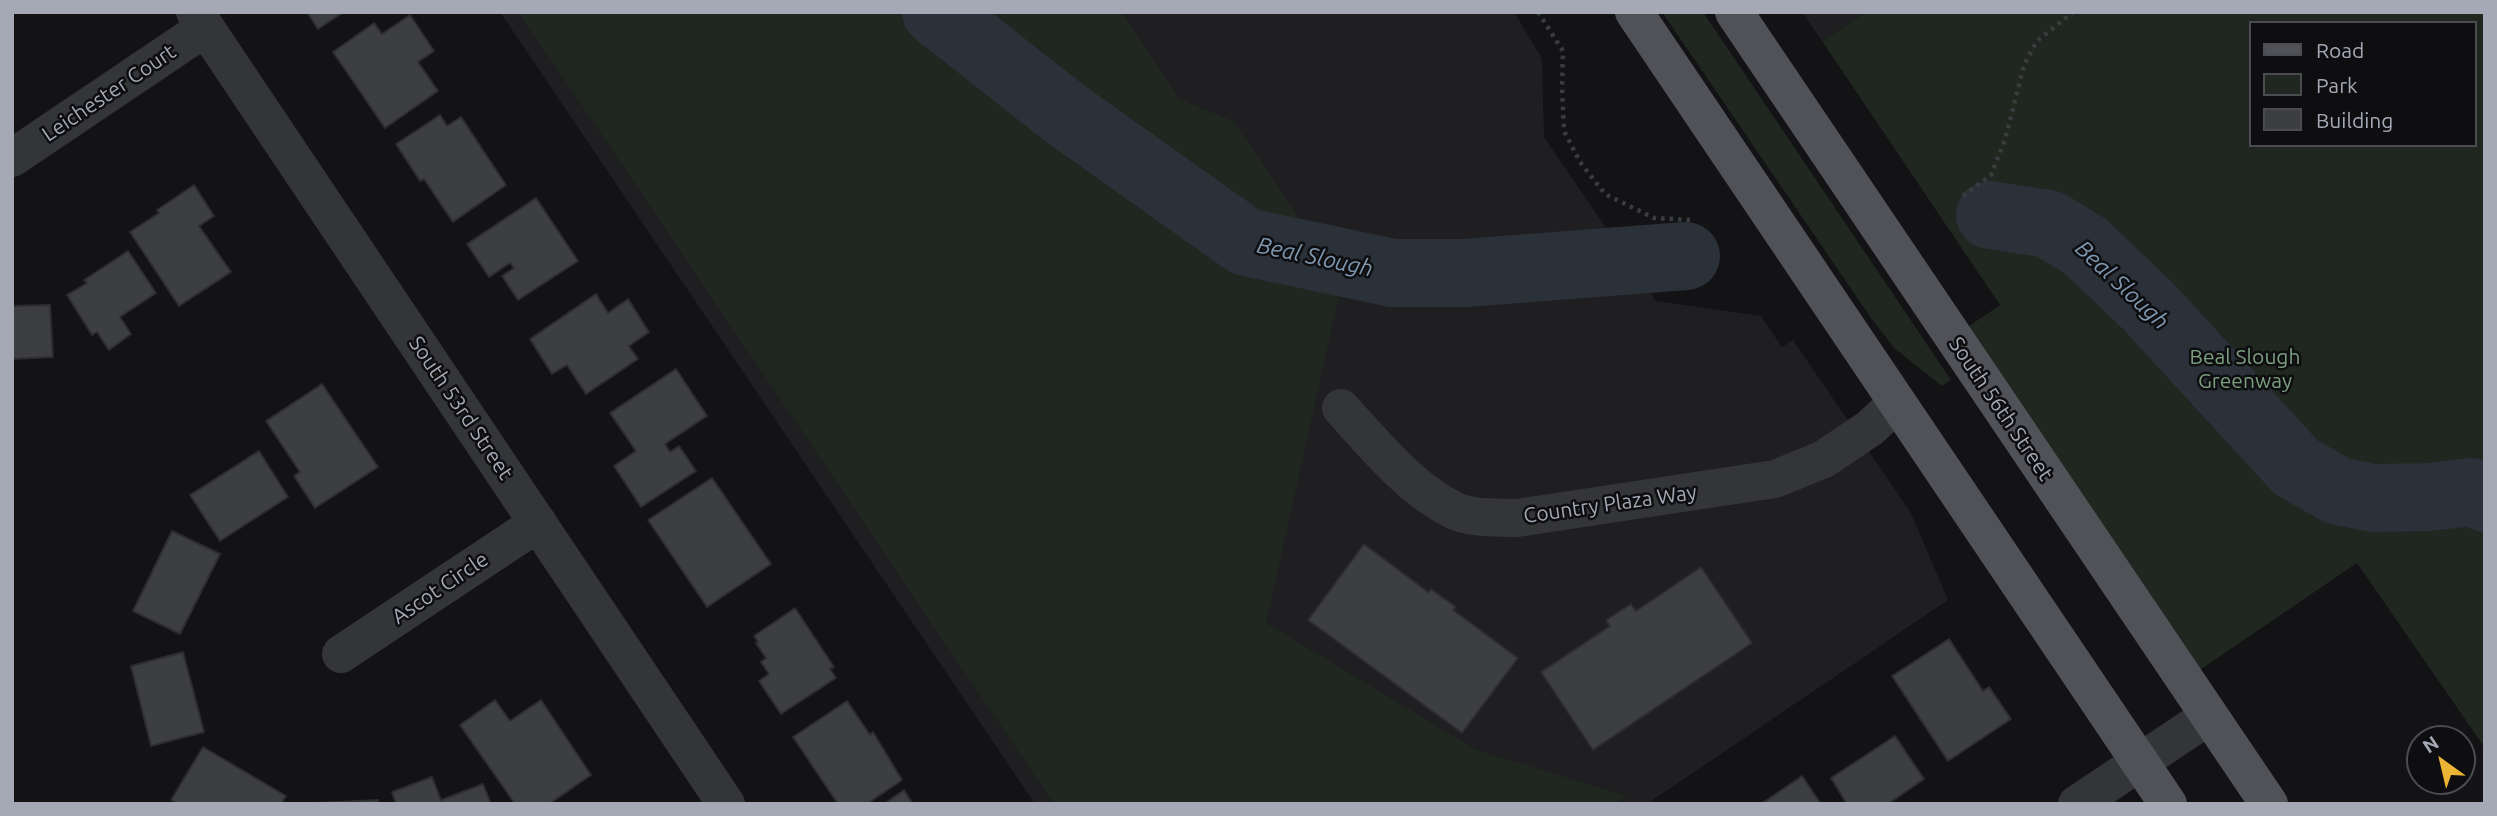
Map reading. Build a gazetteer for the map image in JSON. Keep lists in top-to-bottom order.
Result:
{
  "streets": {
    "main road": ["South 56th Street"],
    "street": [
      "Leichester Court",
      "South 53rd Street",
      "Country Plaza Way",
      "Ascot Circle"
    ]
  },
  "crossings": [
    ["Leichester Court", "South 53rd Street"],
    ["South 53rd Street", "Ascot Circle"]
  ],
  "water": ["Beal Slough"],
  "parks": ["Beal Slough Greenway"],
  "legend": ["Road", "Park", "Building"],
  "north": "top left"
}
